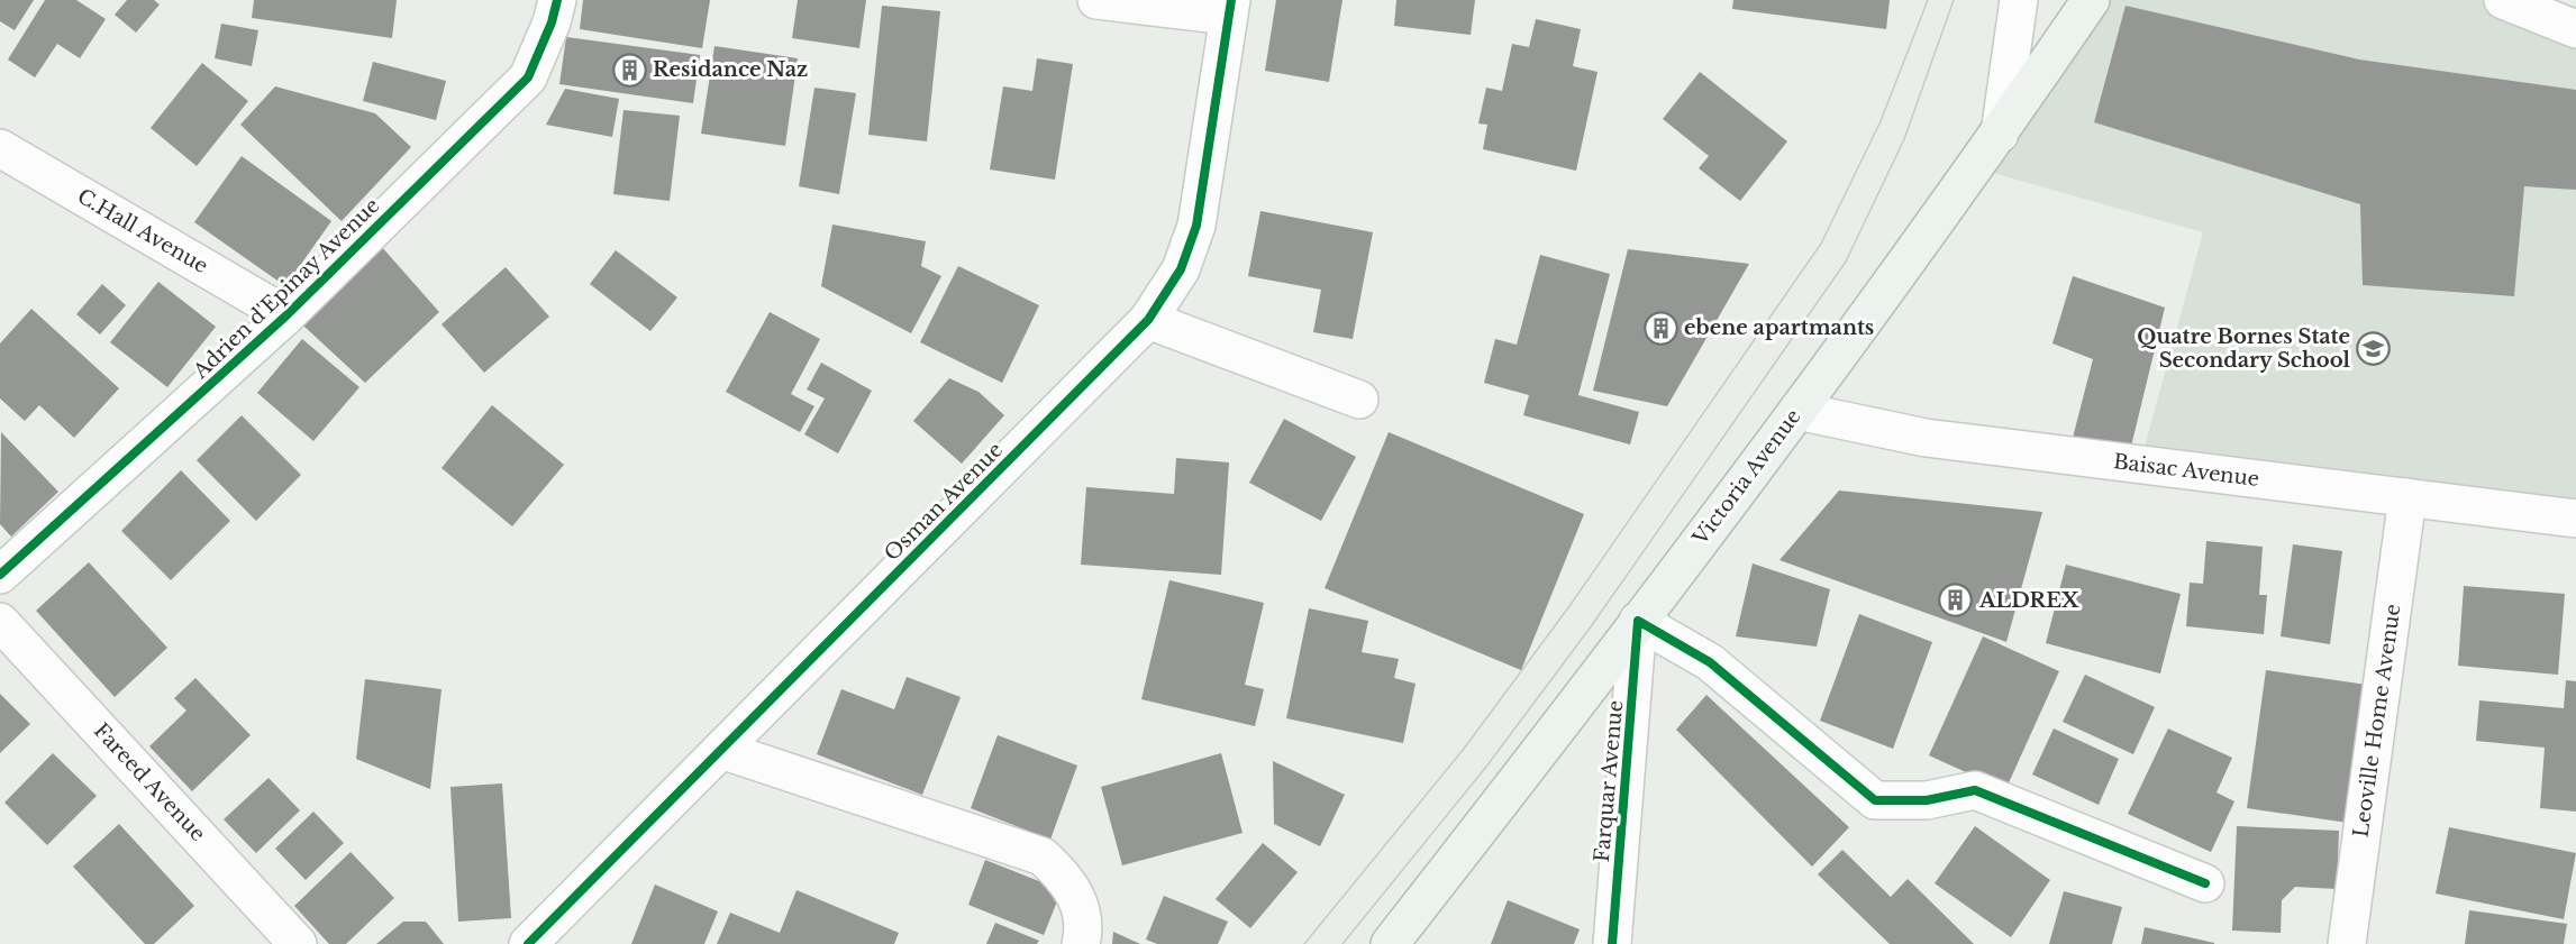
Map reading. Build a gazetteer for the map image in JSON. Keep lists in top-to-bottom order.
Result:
{
  "streets": {
    "main road": ["Victoria Avenue"],
    "street": [
      "C.Hall Avenue",
      "Adrien d'Epinay Avenue",
      "Baisac Avenue",
      "Osman Avenue",
      "Leoville Home Avenue",
      "Farquar Avenue",
      "Fareed Avenue"
    ]
  },
  "crossings": [
    ["C.Hall Avenue", "Adrien d'Epinay Avenue"],
    ["Baisac Avenue", "Victoria Avenue"],
    ["Baisac Avenue", "Leoville Home Avenue"],
    ["Victoria Avenue", "Farquar Avenue"]
  ],
  "places": {
    "building": ["Residance Naz", "ebene apartmants", "ALDREX"],
    "school or university": ["Quatre Bornes State Secondary School"]
  }
}
